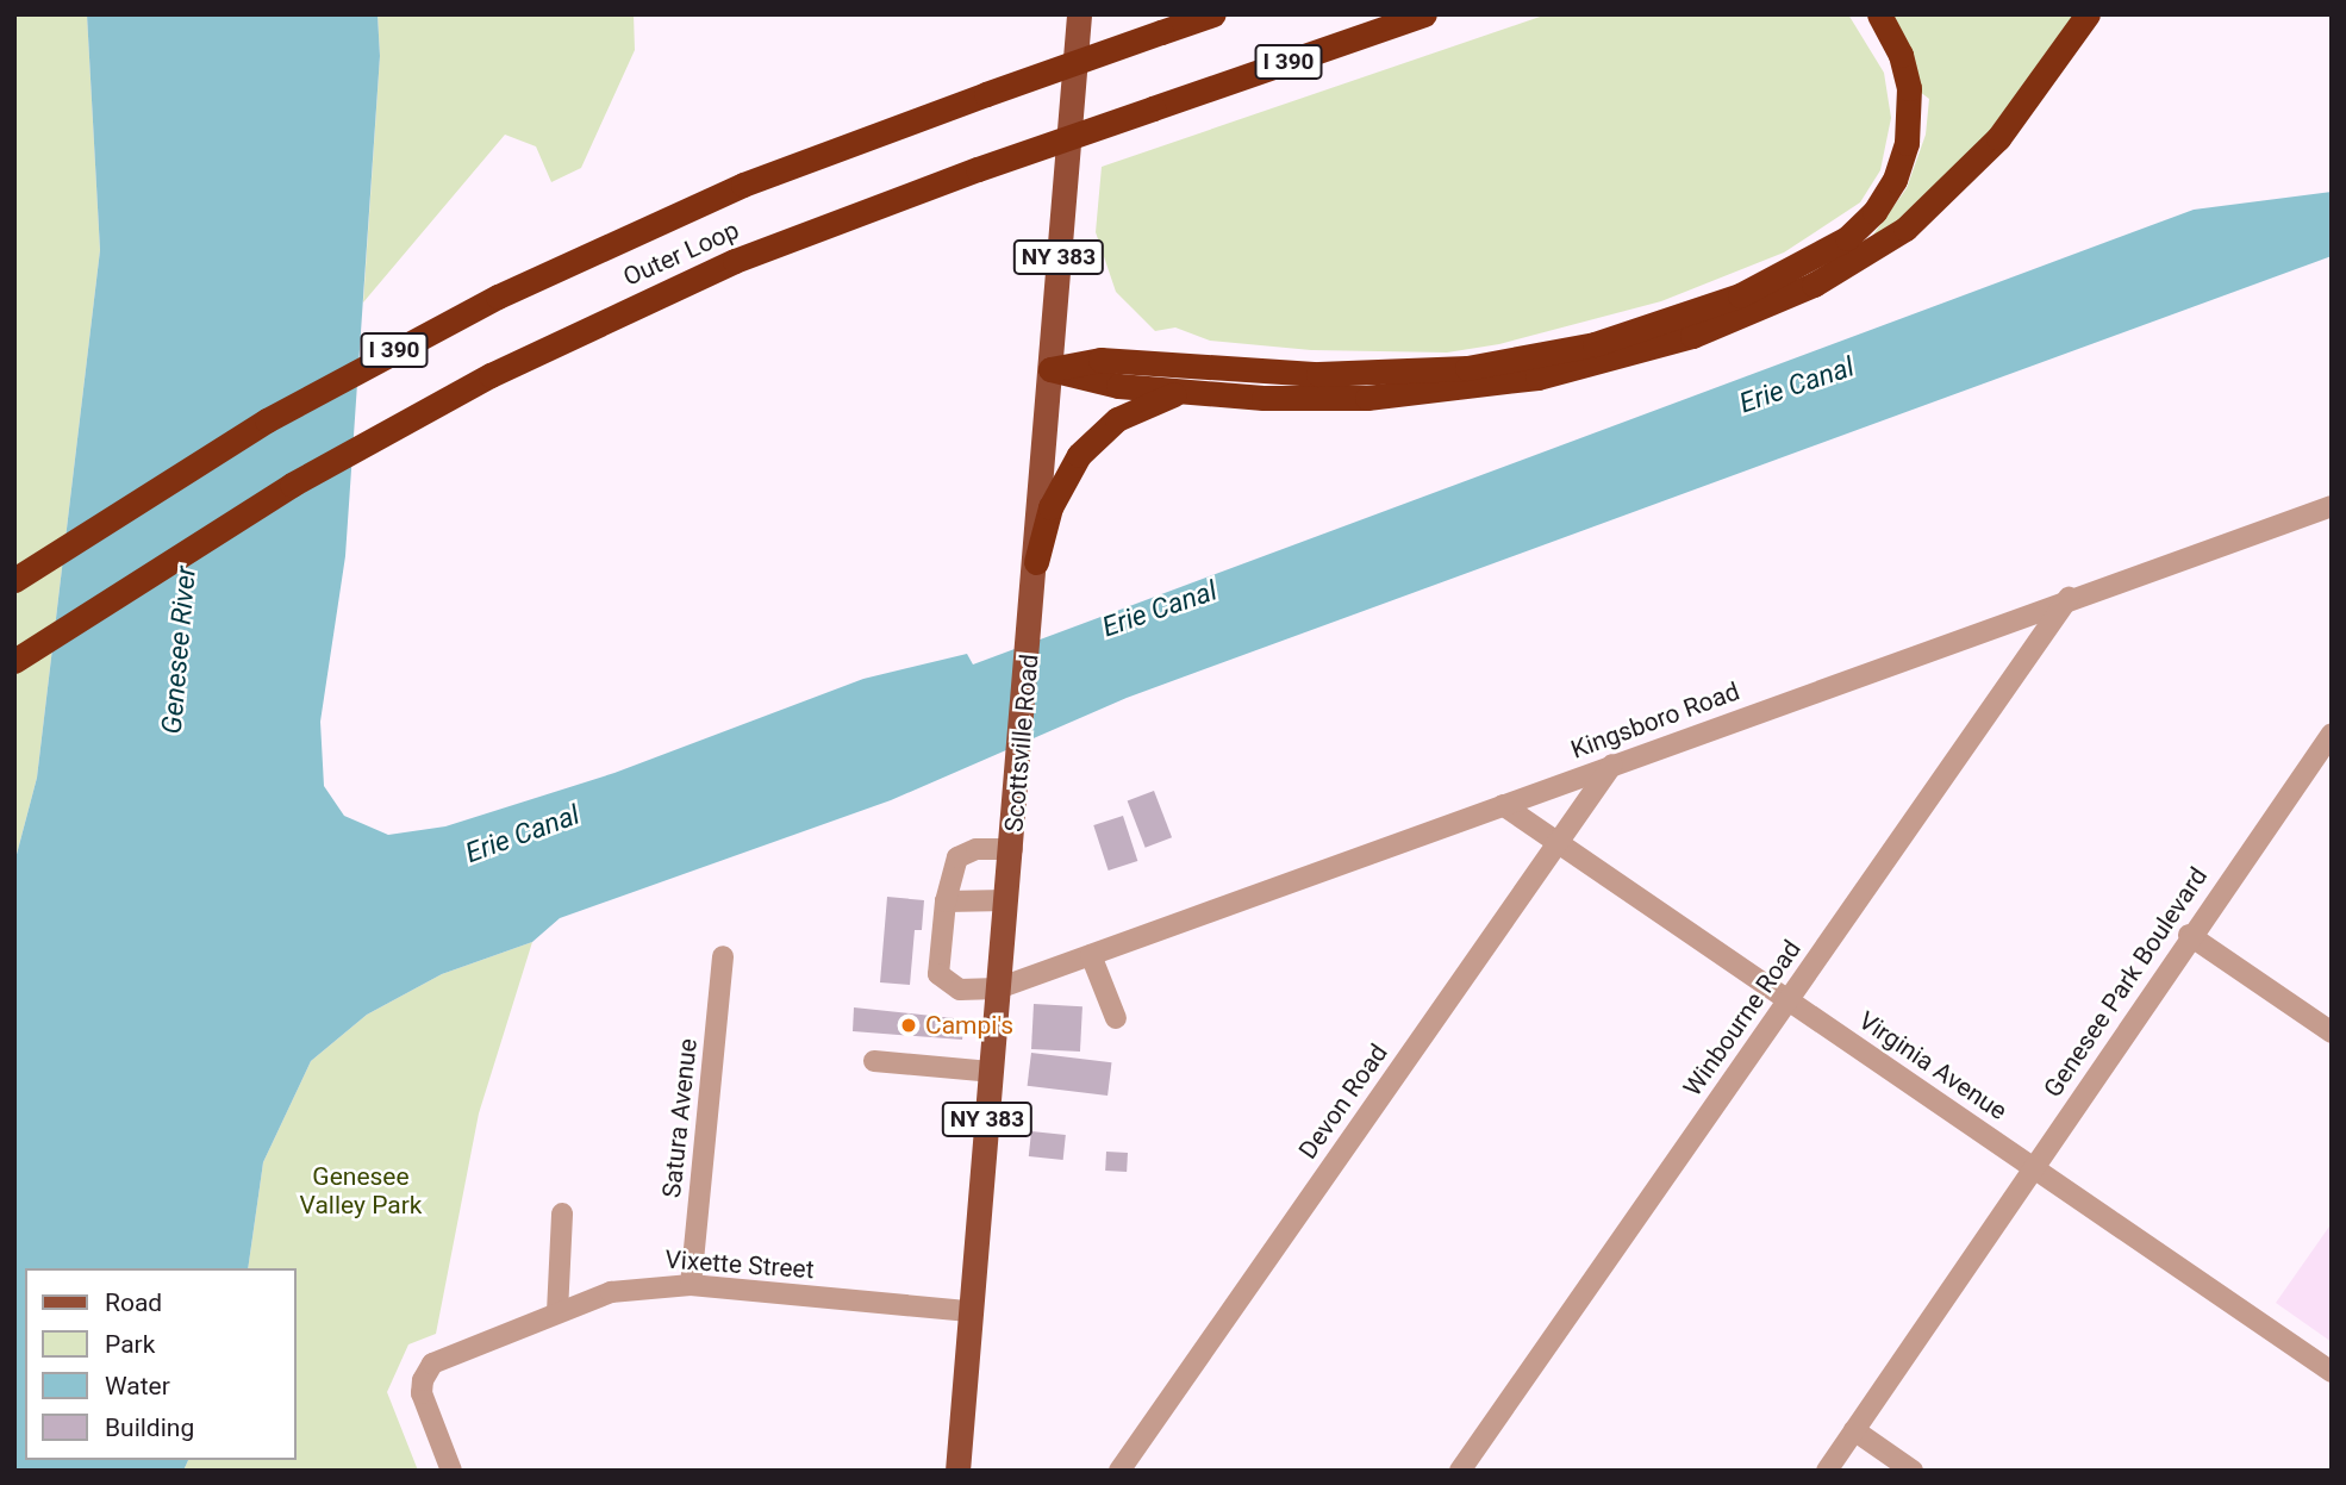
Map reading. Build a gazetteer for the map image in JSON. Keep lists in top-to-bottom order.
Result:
{
  "streets": {
    "highway": ["I 390", "Outer Loop"],
    "main road": ["NY 383", "Scottsville Road"],
    "street": [
      "Kingsboro Road",
      "Genesee Park Boulevard",
      "Winbourne Road",
      "Virginia Avenue",
      "Devon Road",
      "Satura Avenue",
      "Vixette Street"
    ]
  },
  "crossings": [
    ["Kingsboro Road", "Scottsville Road"],
    ["Kingsboro Road", "Winbourne Road"],
    ["Kingsboro Road", "Virginia Avenue"],
    ["Kingsboro Road", "Devon Road"],
    ["Scottsville Road", "Vixette Street"],
    ["Genesee Park Boulevard", "Virginia Avenue"],
    ["Winbourne Road", "Virginia Avenue"],
    ["Virginia Avenue", "Devon Road"],
    ["Satura Avenue", "Vixette Street"]
  ],
  "water": ["Erie Canal", "Genesee River"],
  "parks": ["Genesee Valley Park"],
  "places": ["Campi's"],
  "legend": [
    "Road",
    "Park",
    "Water",
    "Building"
  ]
}
